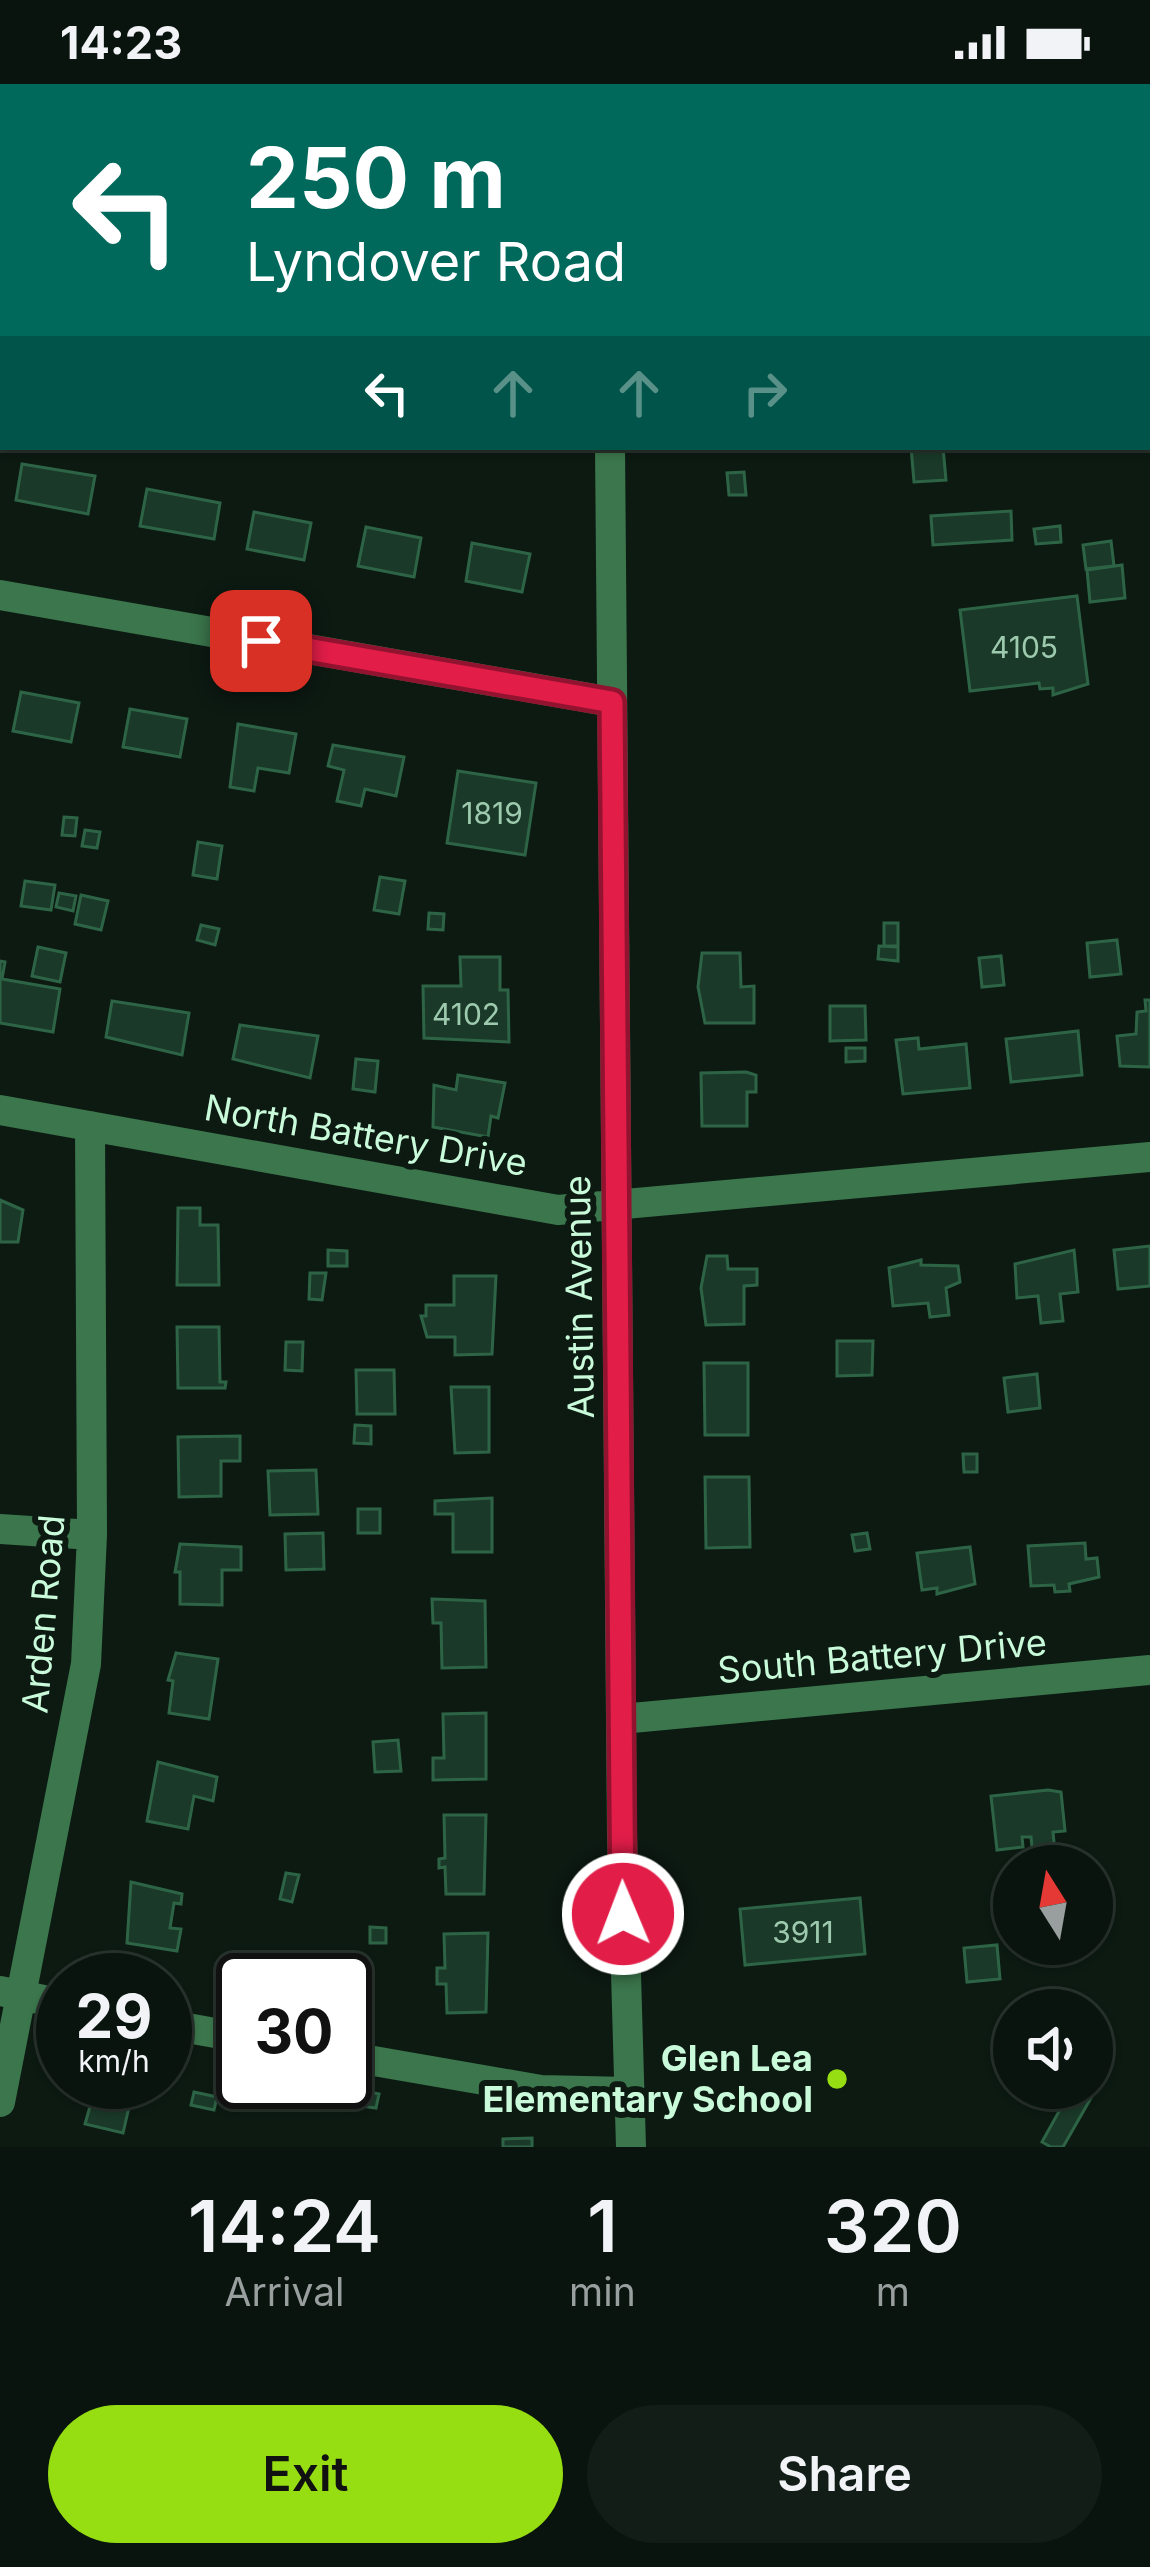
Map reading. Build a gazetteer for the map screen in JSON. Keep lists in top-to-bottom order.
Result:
{
  "streets": {
    "street": [
      "North Battery Drive",
      "Austin Avenue",
      "Arden Road",
      "South Battery Drive"
    ]
  },
  "crossings": [
    ["North Battery Drive", "Austin Avenue"],
    ["North Battery Drive", "Arden Road"],
    ["Austin Avenue", "South Battery Drive"]
  ],
  "places": ["Glen Lea Elementary School"],
  "house_numbers": [
    "4105",
    "1819",
    "4102",
    "3911"
  ],
  "north": "top",
  "page": {
    "status": "14:23",
    "turn": ["250 m", "Lyndover Road"],
    "speed": "29 km/h",
    "limit": "30",
    "eta": [
      "14:24",
      "Arrival",
      "1",
      "min",
      "320",
      "m"
    ],
    "buttons": ["Exit", "Share"]
  }
}
